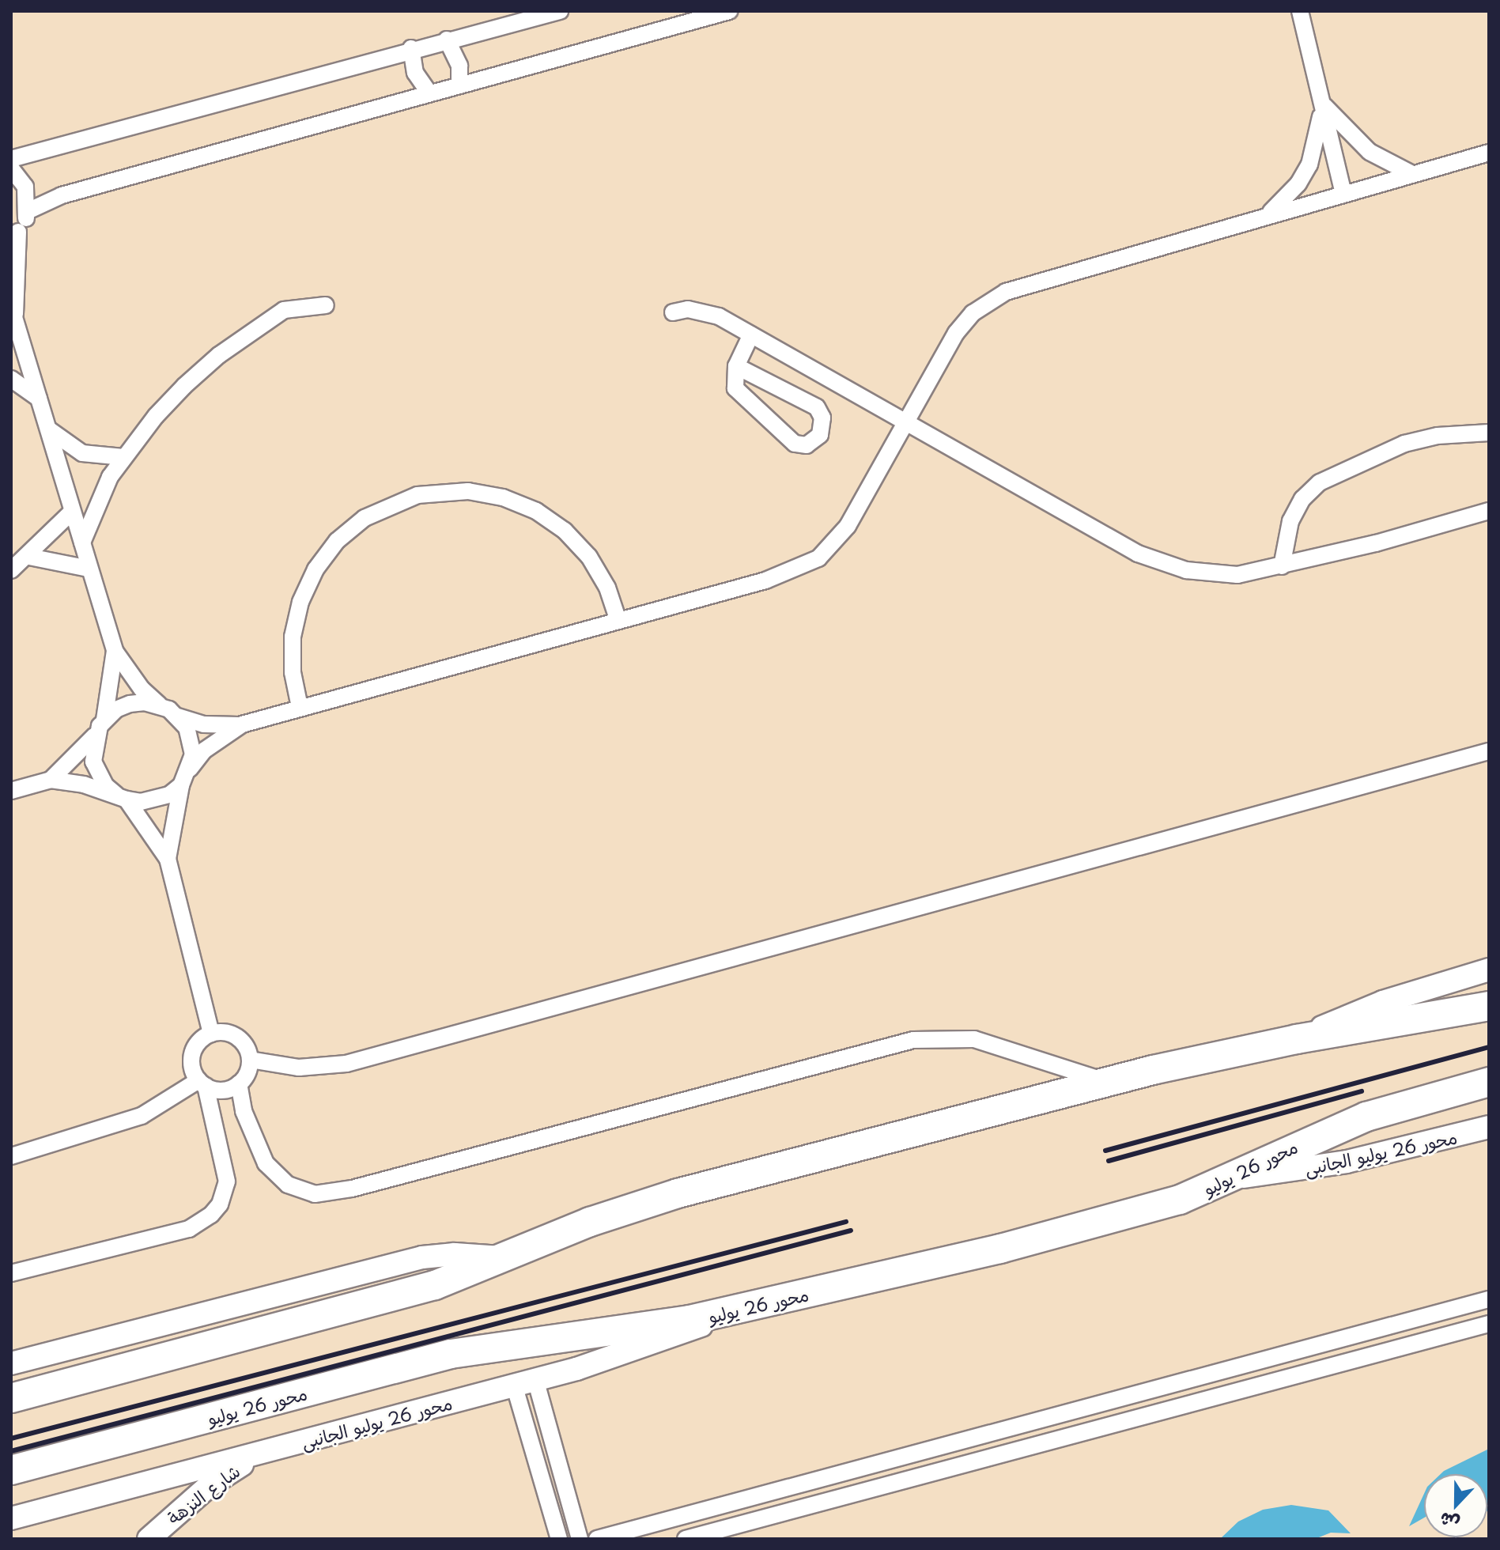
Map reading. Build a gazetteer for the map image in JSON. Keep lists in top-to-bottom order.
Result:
{
  "streets": {
    "highway": ["محور 26 يوليو"],
    "main road": ["محور 26 يوليو الجانبى", "شارع النزهة"]
  },
  "crossings": [
    ["محور 26 يوليو الجانبى", "محور 26 يوليو"],
    ["محور 26 يوليو الجانبى", "شارع النزهة"]
  ],
  "north": "bottom"
}
